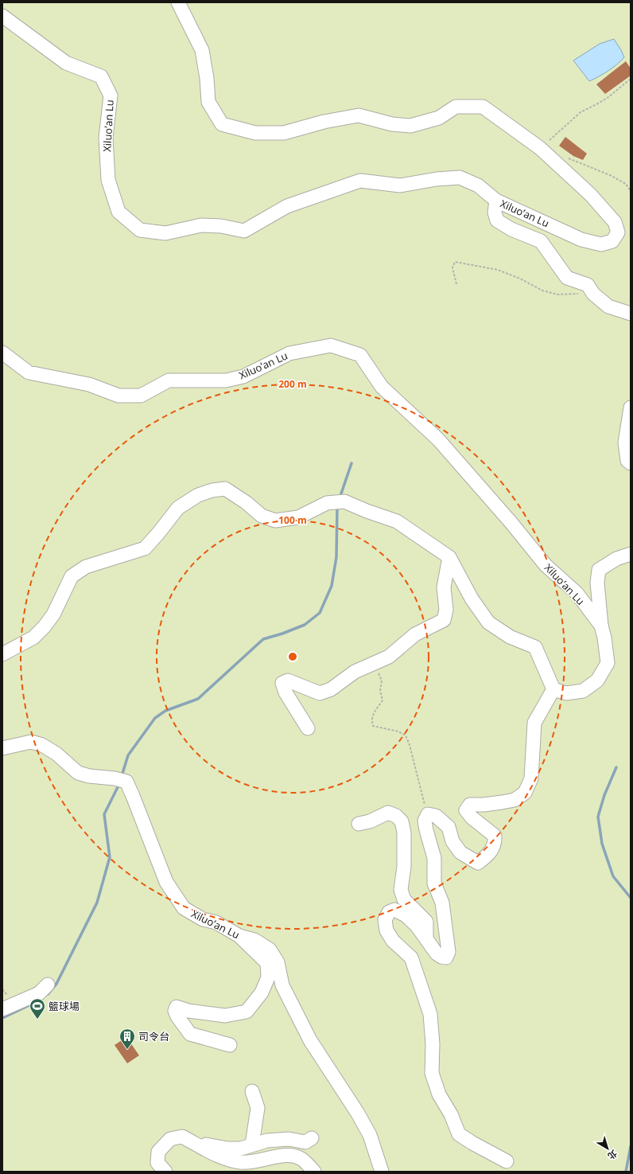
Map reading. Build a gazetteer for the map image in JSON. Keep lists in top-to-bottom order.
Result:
{
  "streets": {
    "street": ["Xiluo’an Lu"]
  },
  "places": {
    "sports": ["籃球場"],
    "building": ["司令台"]
  },
  "north": "bottom right",
  "rings": ["200 m", "100 m"]
}
